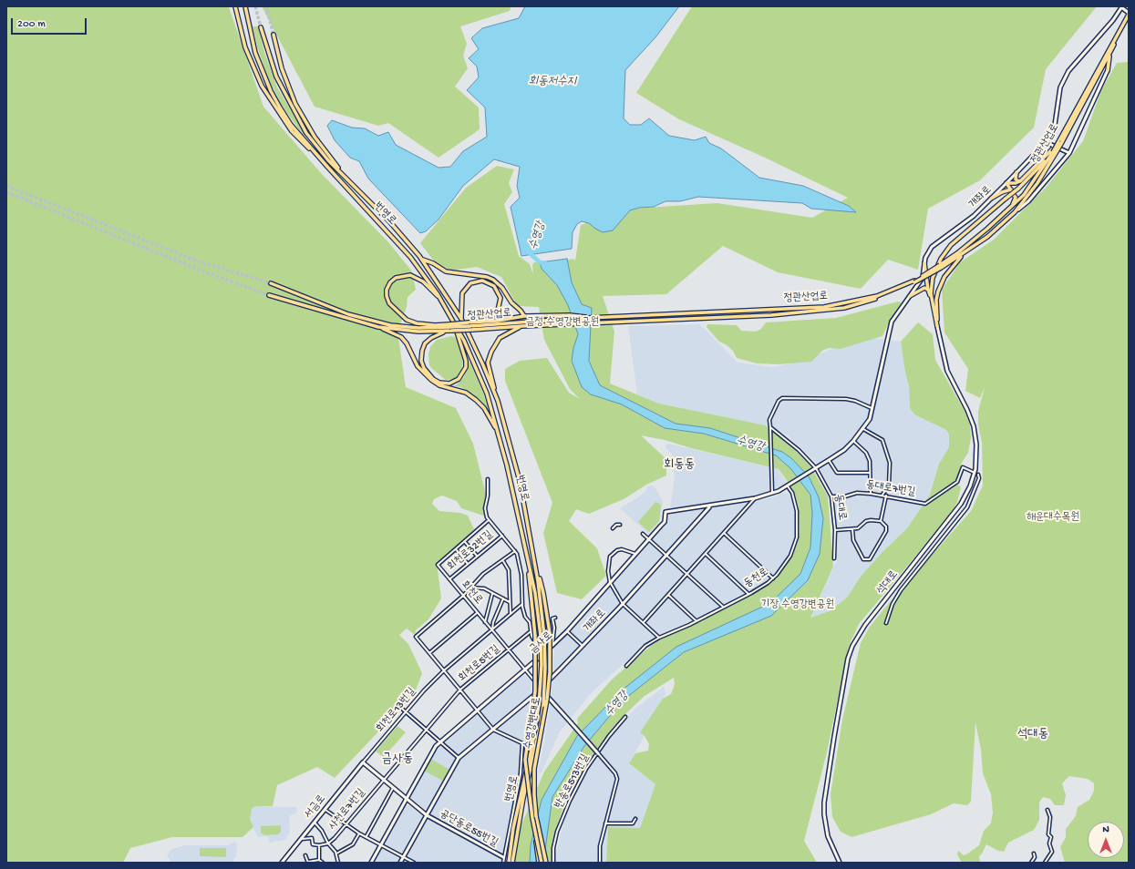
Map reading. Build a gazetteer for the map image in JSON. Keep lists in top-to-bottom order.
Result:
{
  "streets": {
    "highway": ["정관산업로", "번영로", "수영강변대로"],
    "main road": [
      "개좌로",
      "석대로",
      "금사로",
      "서금로",
      "공단동로55번길"
    ],
    "street": [
      "동대로7번길",
      "동대로",
      "회천로32번길",
      "동천로",
      "회천로",
      "회천로5번길",
      "회천로13번길",
      "반송로513번길",
      "사천로7번길"
    ]
  },
  "crossings": [
    ["개좌로", "동대로"],
    ["개좌로", "동천로"],
    ["개좌로", "회천로"],
    ["개좌로", "금사로"],
    ["개좌로", "공단동로55번길"],
    ["번영로", "수영강변대로"],
    ["동대로7번길", "동대로"],
    ["회천로32번길", "회천로"],
    ["회천로", "금사로"],
    ["회천로", "회천로5번길"],
    ["회천로", "회천로13번길"],
    ["금사로", "공단동로55번길"],
    ["회천로5번길", "회천로13번길"],
    ["회천로5번길", "사천로7번길"],
    ["회천로5번길", "공단동로55번길"],
    ["회천로13번길", "서금로"],
    ["회천로13번길", "공단동로55번길"],
    ["서금로", "공단동로55번길"],
    ["사천로7번길", "공단동로55번길"]
  ],
  "districts": ["회동동", "석대동", "금사동"],
  "water": ["회동저수지", "수영강"],
  "parks": ["금정 수영강변공원", "해운대수목원", "기장 수영강변공원"],
  "scale_bar": "200 m",
  "north": "top"
}
